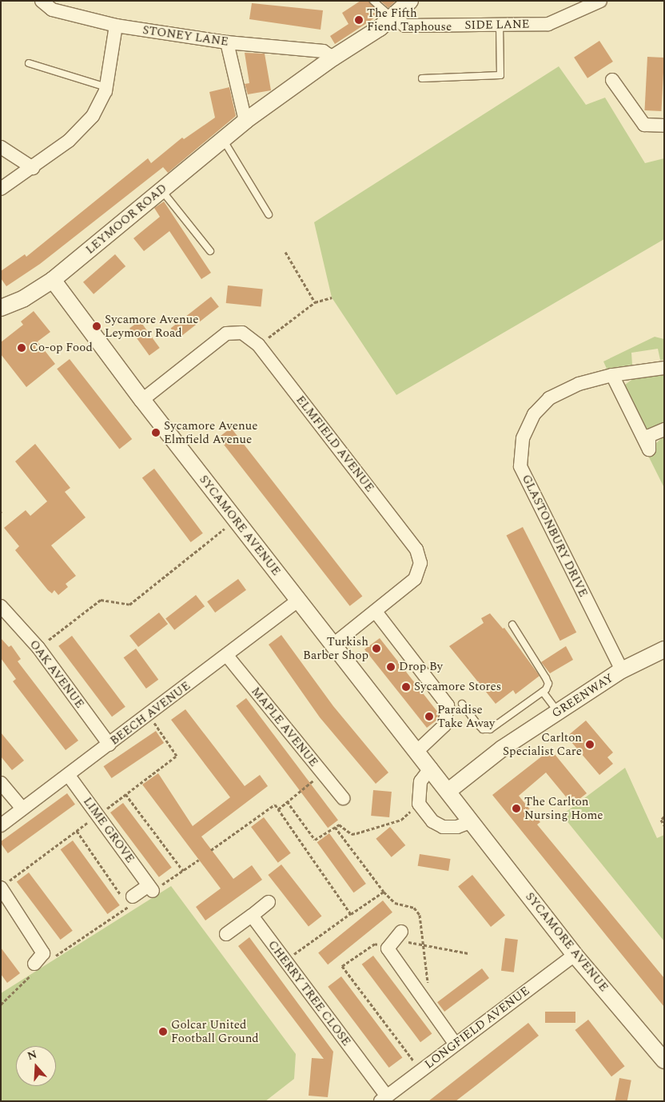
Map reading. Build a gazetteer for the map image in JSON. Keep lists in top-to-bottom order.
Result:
{
  "streets": {
    "street": [
      "SIDE LANE",
      "STONEY LANE",
      "LEYMOOR ROAD",
      "ELMFIELD AVENUE",
      "SYCAMORE AVENUE",
      "GLASTONBURY DRIVE",
      "OAK AVENUE",
      "GREENWAY",
      "BEECH AVENUE",
      "MAPLE AVENUE",
      "LIME GROVE",
      "CHERRY TREE CLOSE",
      "LONGFIELD AVENUE"
    ]
  },
  "crossings": [
    ["SIDE LANE", "LEYMOOR ROAD"],
    ["STONEY LANE", "LEYMOOR ROAD"],
    ["LEYMOOR ROAD", "SYCAMORE AVENUE"],
    ["ELMFIELD AVENUE", "SYCAMORE AVENUE"],
    ["SYCAMORE AVENUE", "GREENWAY"],
    ["SYCAMORE AVENUE", "BEECH AVENUE"],
    ["SYCAMORE AVENUE", "LONGFIELD AVENUE"],
    ["GLASTONBURY DRIVE", "GREENWAY"],
    ["OAK AVENUE", "BEECH AVENUE"],
    ["BEECH AVENUE", "MAPLE AVENUE"],
    ["BEECH AVENUE", "LIME GROVE"],
    ["CHERRY TREE CLOSE", "LONGFIELD AVENUE"]
  ],
  "places": [
    "The Fifth Fiend Taphouse",
    "Sycamore Avenue Leymoor Road",
    "Co-op Food",
    "Sycamore Avenue Elmfield Avenue",
    "Turkish Barber Shop",
    "Drop By",
    "Sycamore Stores",
    "Paradise Take Away",
    "Carlton Specialist Care",
    "The Carlton Nursing Home",
    "Golcar United Football Ground"
  ],
  "north": "top"
}
